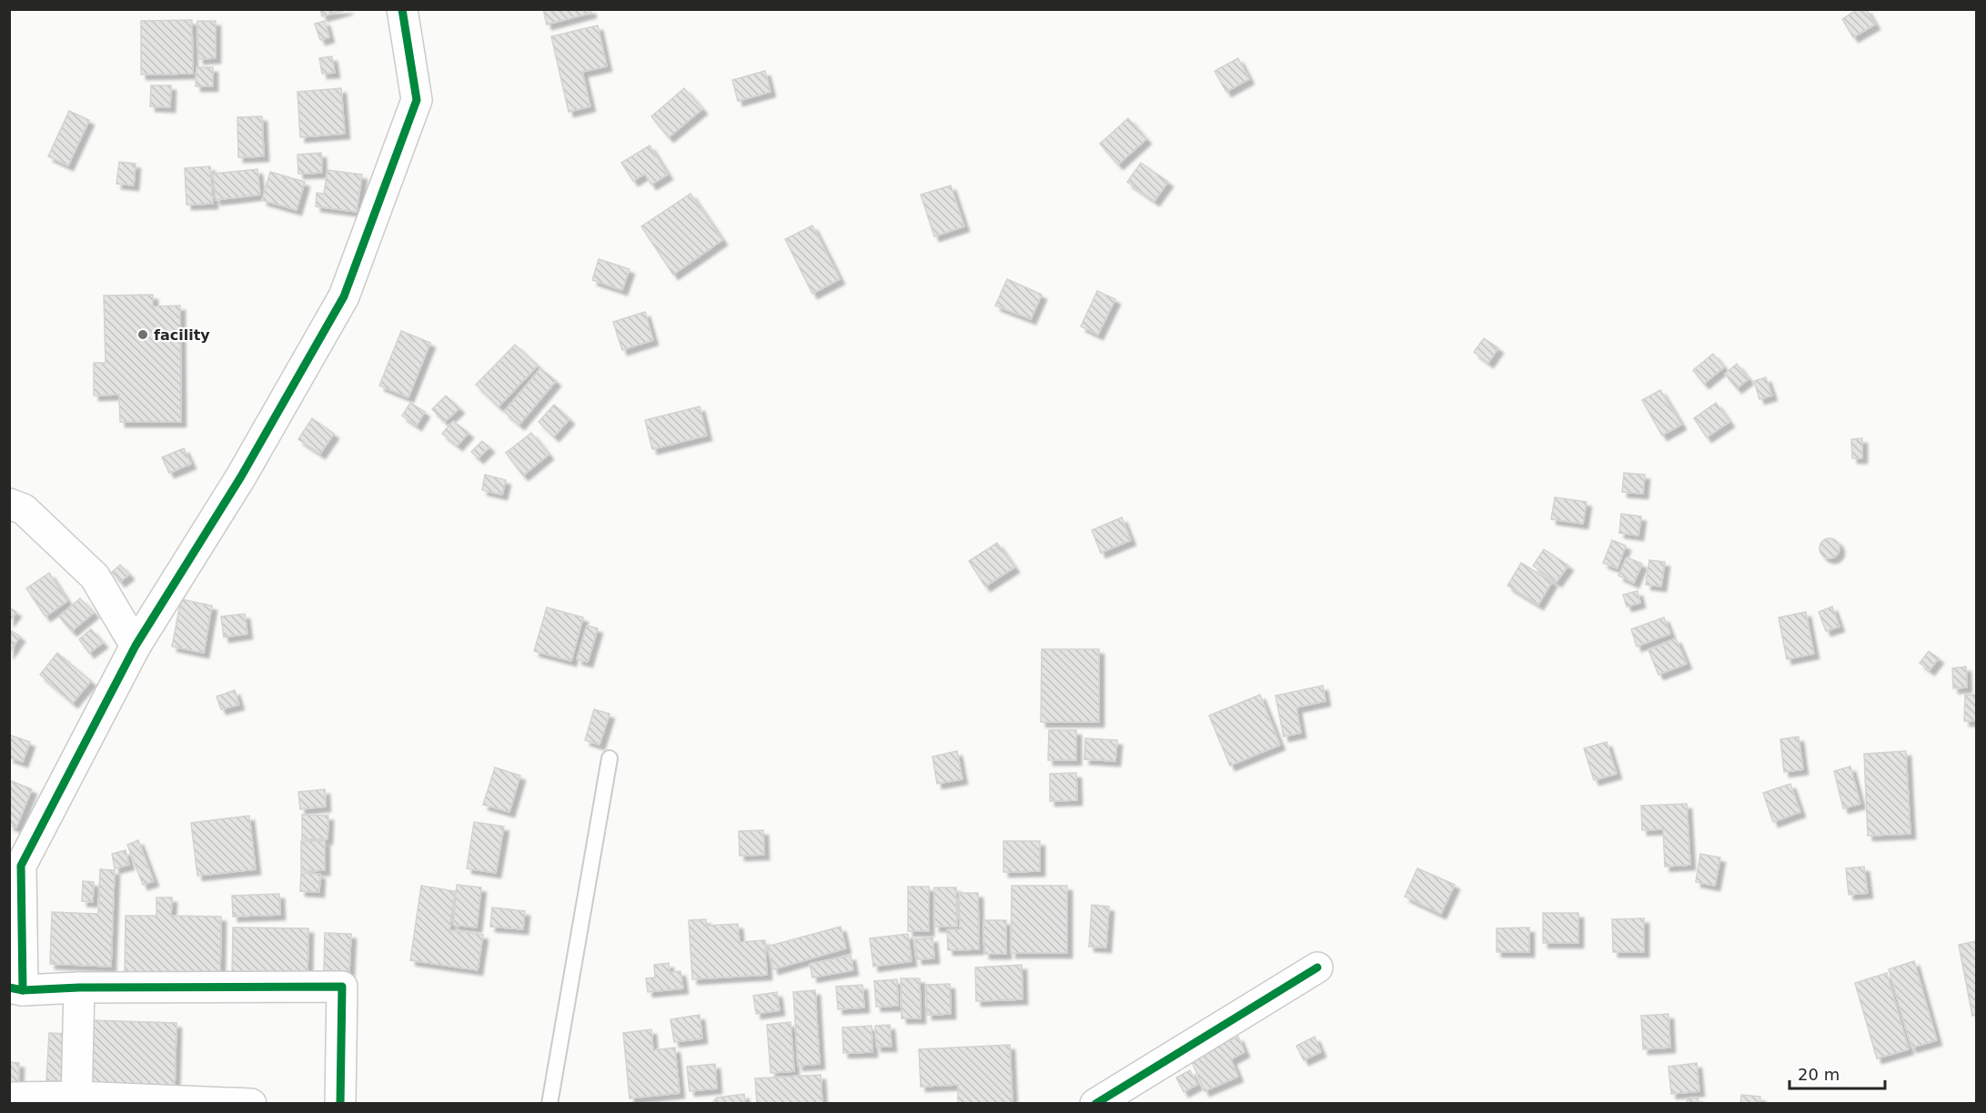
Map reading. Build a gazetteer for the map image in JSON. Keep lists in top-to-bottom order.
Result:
{
  "places": ["facility"],
  "scale_bar": "20 m"
}
